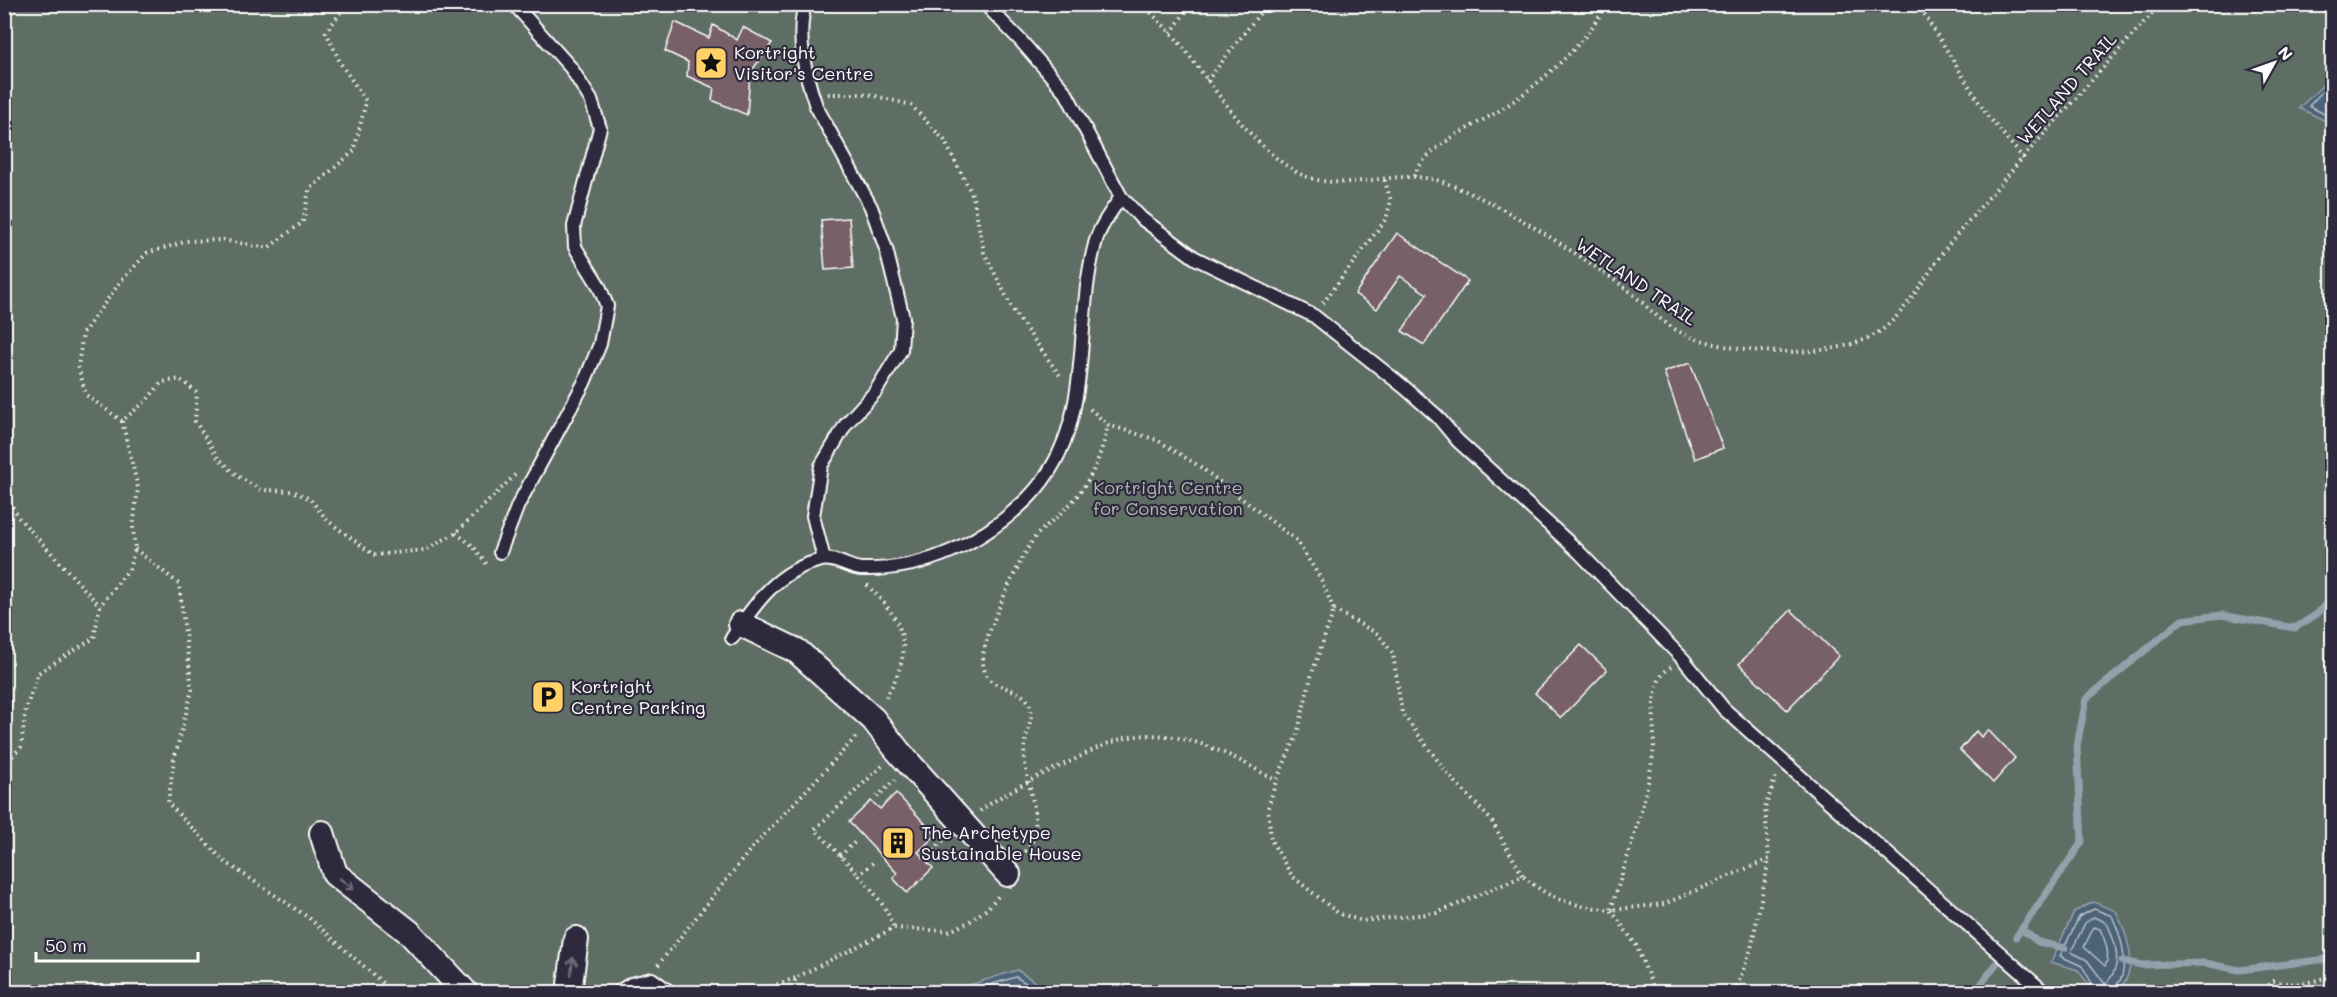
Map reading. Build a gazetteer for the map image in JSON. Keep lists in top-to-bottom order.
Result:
{
  "streets": {
    "path": ["WETLAND TRAIL"]
  },
  "parks": ["Kortright Centre for Conservation"],
  "places": {
    "place": ["Kortright Visitor's Centre"],
    "parking": ["Kortright Centre Parking"],
    "building": ["The Archetype Sustainable House"]
  },
  "scale_bar": "50 m",
  "north": "top right"
}
